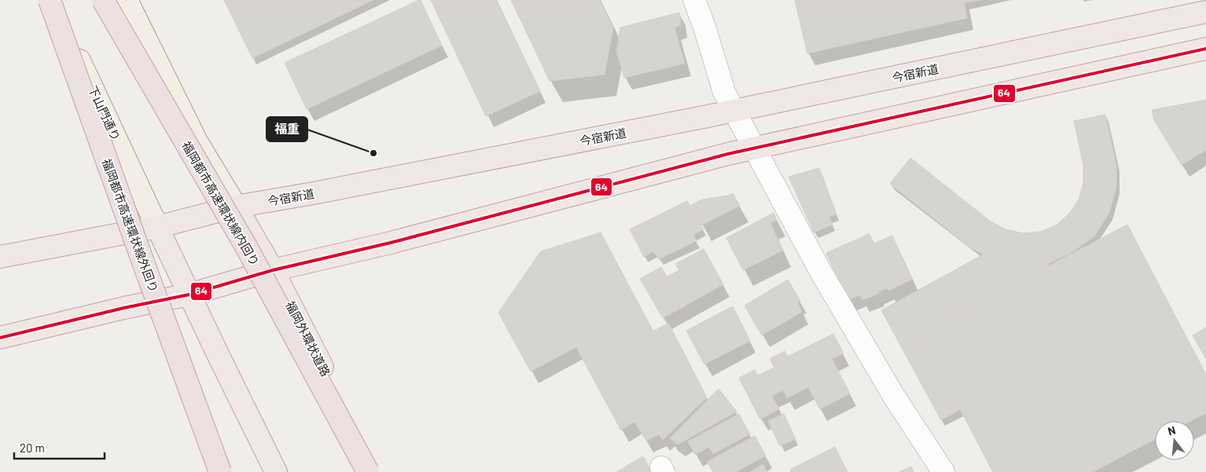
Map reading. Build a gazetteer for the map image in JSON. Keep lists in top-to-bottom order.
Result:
{
  "streets": {
    "highway": [
      "今宿新道",
      "福岡都市高速環状線内回り",
      "福岡都市高速環状線外回り",
      "福岡外環状道路"
    ],
    "main road": ["下山門通り"]
  },
  "crossings": [
    ["今宿新道", "下山門通り"],
    ["今宿新道", "福岡外環状道路"],
    ["下山門通り", "福岡都市高速環状線外回り"]
  ],
  "places": ["福重"],
  "lines": ["transit line 64"],
  "scale_bar": "20 m",
  "north": "top"
}
